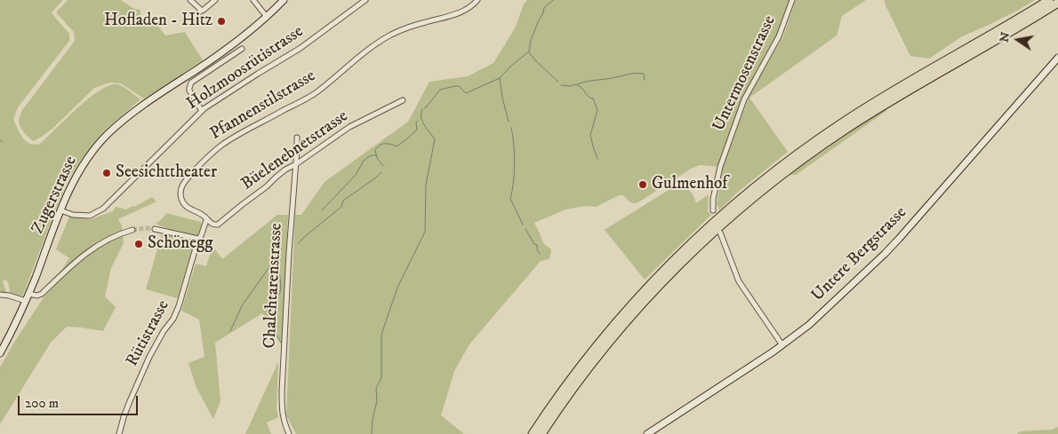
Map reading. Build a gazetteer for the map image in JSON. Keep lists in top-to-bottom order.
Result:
{
  "streets": {
    "main road": ["Zugerstrasse", "Untere Bergstrasse"],
    "street": [
      "Holzmoosrütistrasse",
      "Untermosenstrasse",
      "Pfannenstilstrasse",
      "Büelenebnetstrasse",
      "Chalchtarenstrasse",
      "Rütistrasse"
    ]
  },
  "crossings": [
    ["Holzmoosrütistrasse", "Zugerstrasse"],
    ["Pfannenstilstrasse", "Büelenebnetstrasse"],
    ["Pfannenstilstrasse", "Rütistrasse"],
    ["Büelenebnetstrasse", "Chalchtarenstrasse"],
    ["Büelenebnetstrasse", "Rütistrasse"]
  ],
  "places": [
    "Hofladen - Hitz",
    "Seesichttheater",
    "Gulmenhof",
    "Schönegg"
  ],
  "scale_bar": "200 m",
  "north": "left"
}
